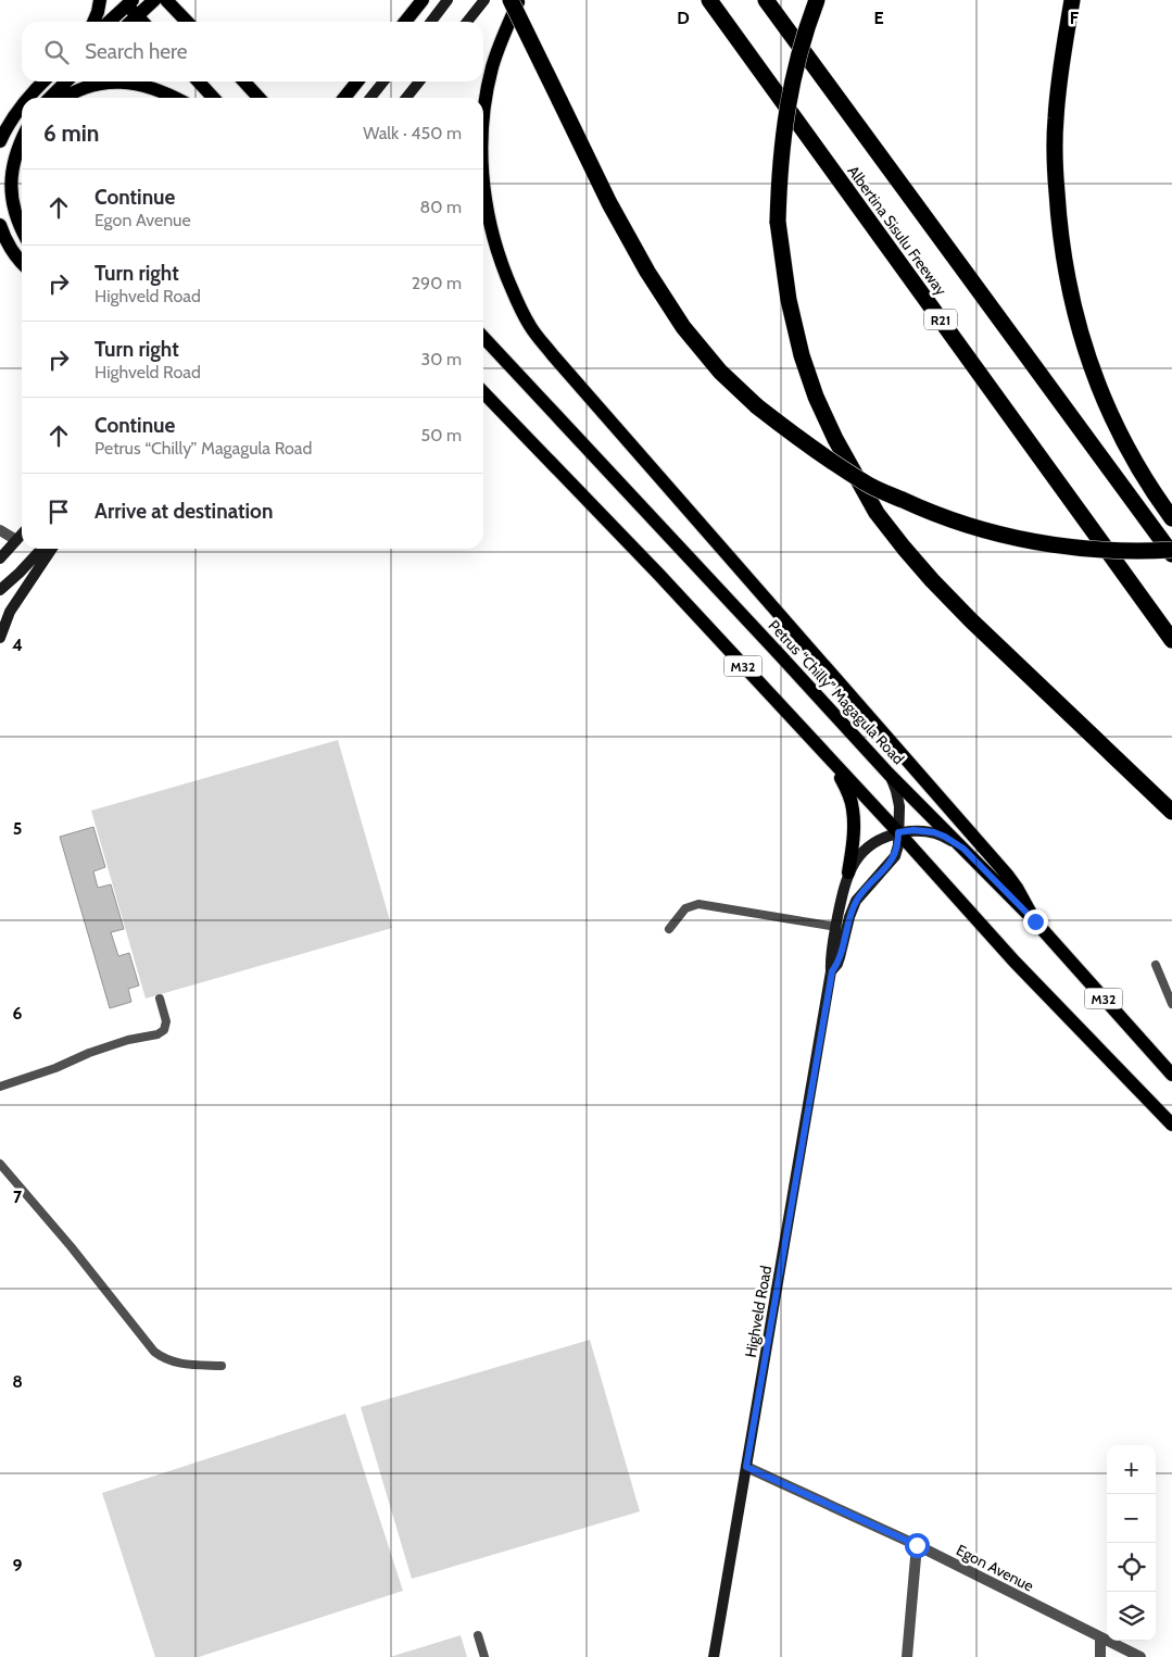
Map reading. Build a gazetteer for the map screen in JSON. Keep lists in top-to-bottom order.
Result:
{
  "streets": {
    "highway": ["Albertina Sisulu Freeway", "R21"],
    "main road": ["M32", "Petrus “Chilly” Magagula Road"],
    "street": ["Highveld Road", "Egon Avenue"]
  },
  "crossings": [
    ["M32", "Highveld Road"],
    ["Petrus “Chilly” Magagula Road", "Highveld Road"],
    ["Highveld Road", "Egon Avenue"]
  ],
  "page": {
    "search": "Search here",
    "heading": ["6 min", "Walk · 450 m"],
    "list": [
      ["Continue", "Egon Avenue", "80 m"],
      ["Turn right", "Highveld Road", "290 m"],
      ["Turn right", "Highveld Road", "30 m"],
      ["Continue", "Petrus “Chilly” Magagula Road", "50 m"],
      "Arrive at destination"
    ],
    "map_buttons": ["+", "−"]
  },
  "grid": {
    "columns": ["D", "E", "F"],
    "rows": [
      "4",
      "5",
      "6",
      "7",
      "8",
      "9"
    ]
  }
}
